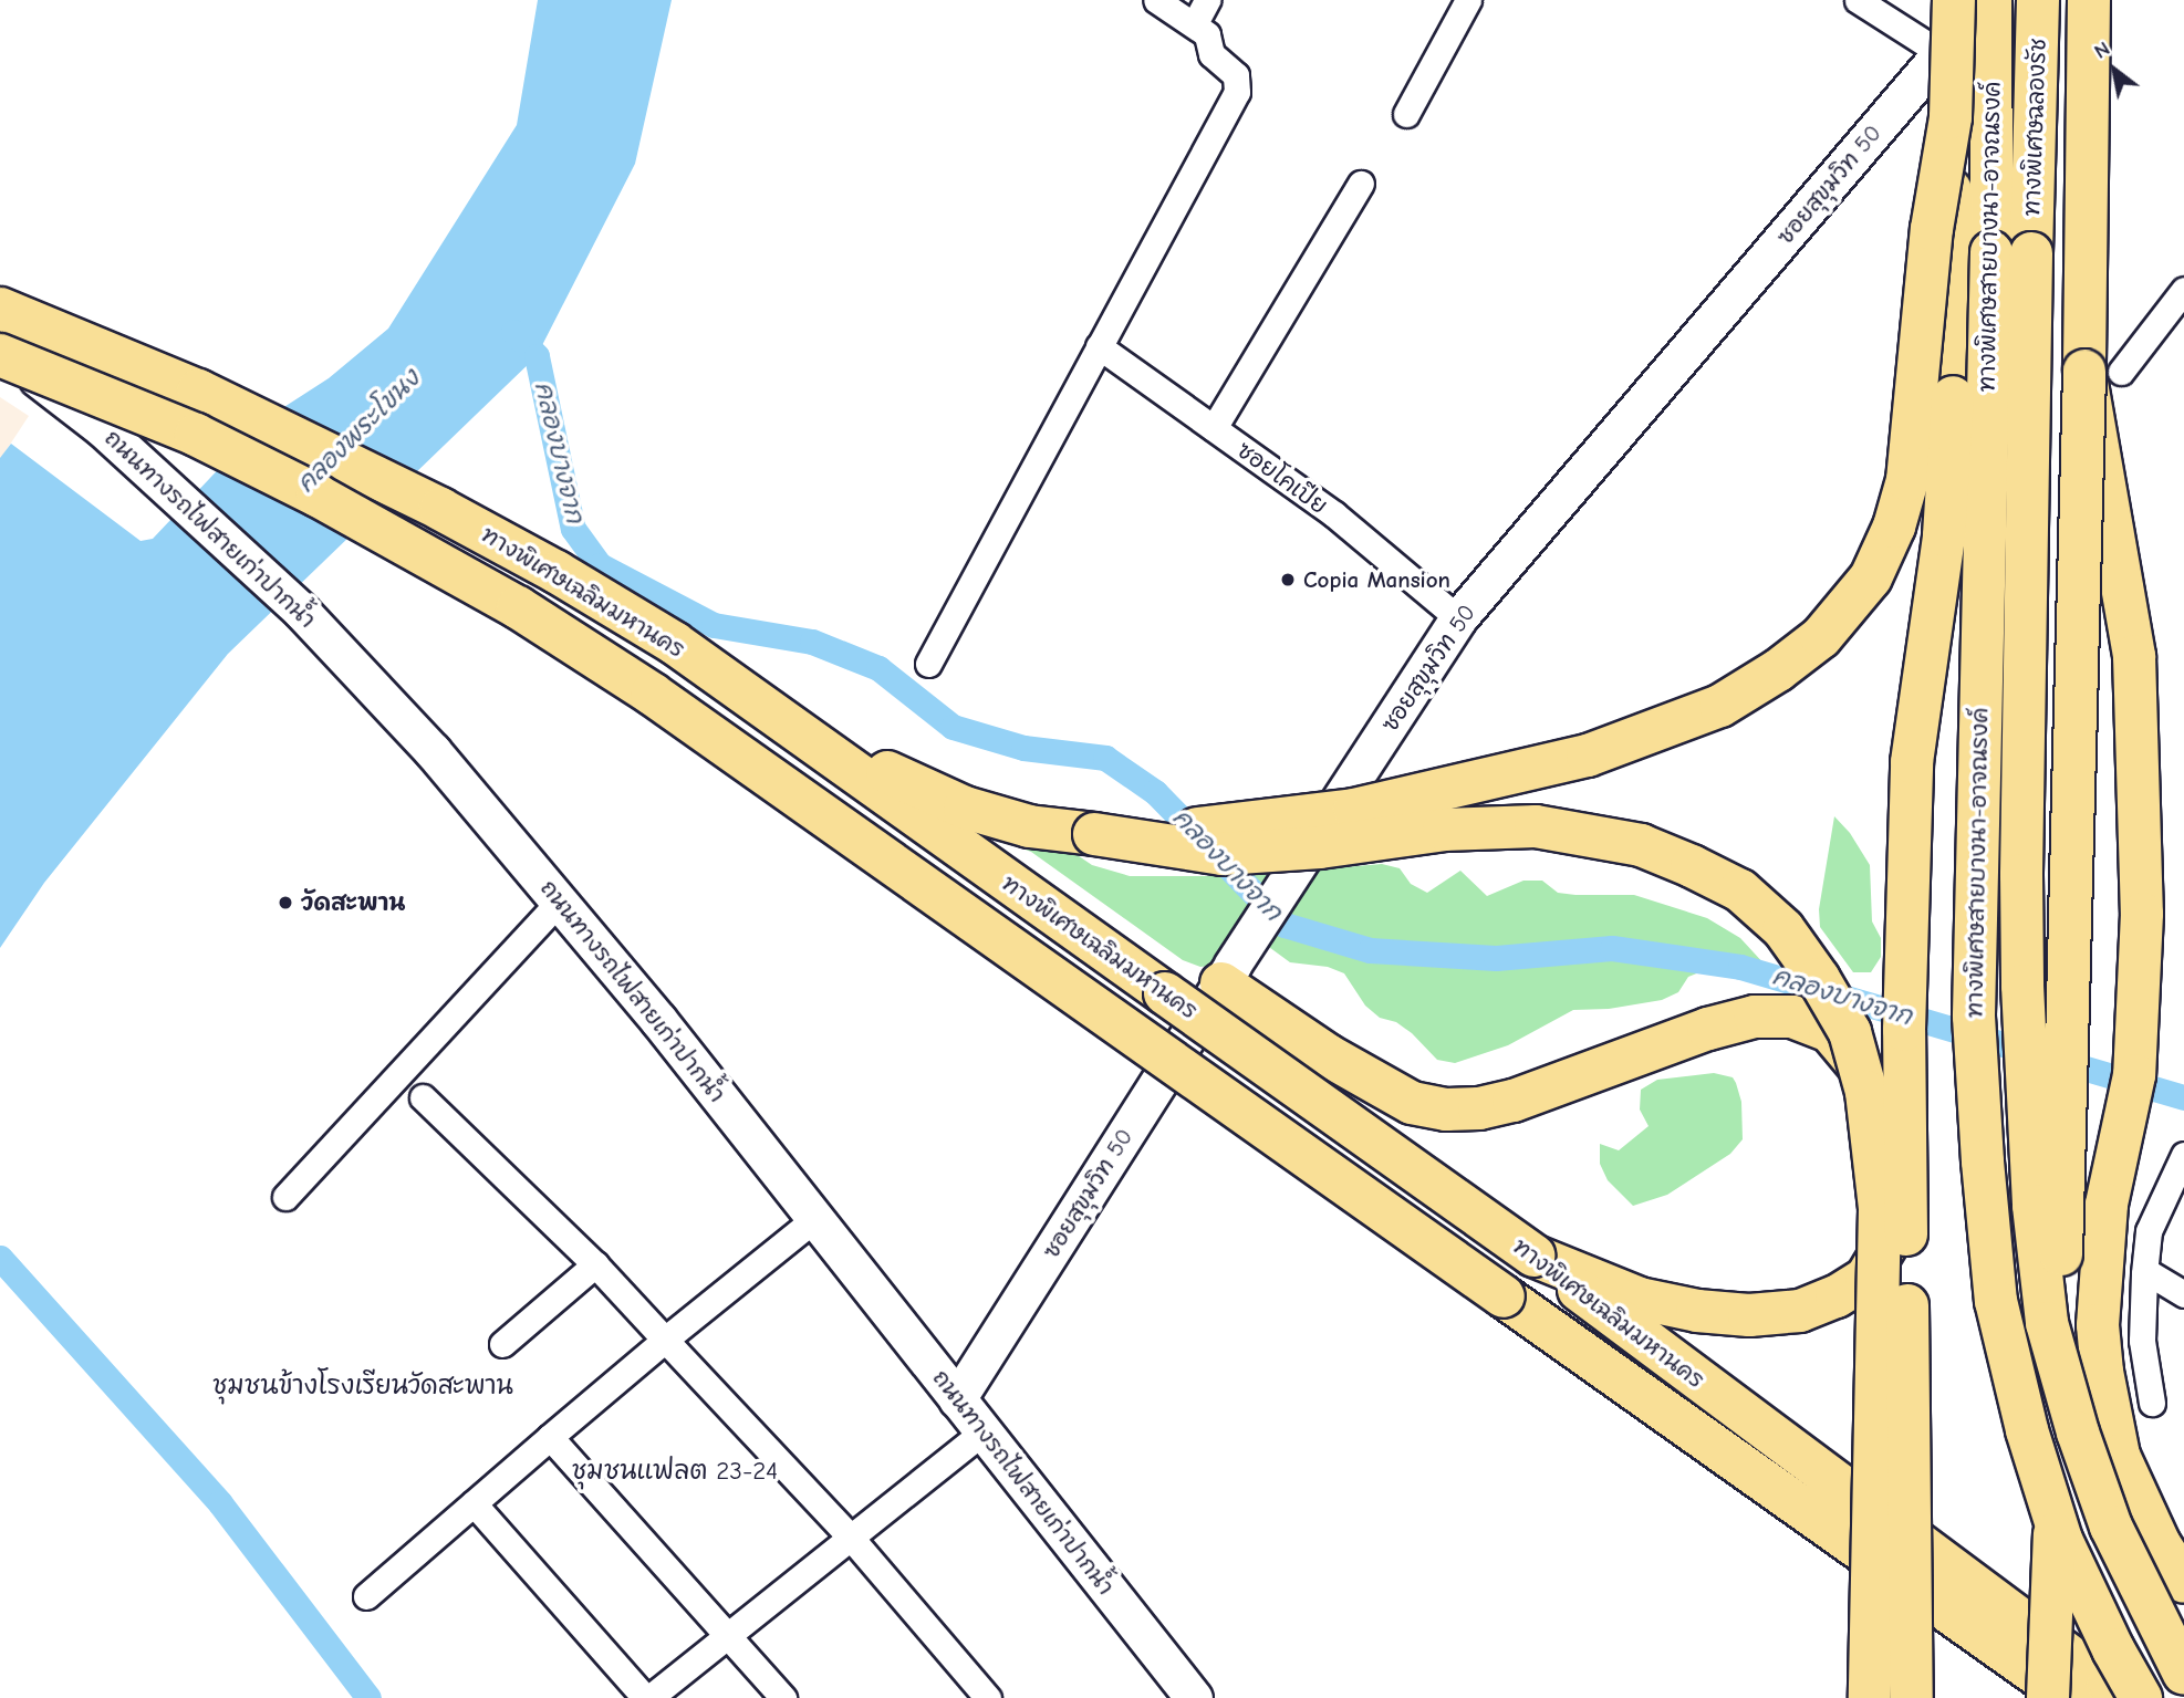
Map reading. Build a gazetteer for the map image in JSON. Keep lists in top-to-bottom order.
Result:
{
  "streets": {
    "highway": ["ทางพิเศษฉลองรัช", "ทางพิเศษสายบางนา-อาจณรงค์", "ทางพิเศษเฉลิมมหานคร"],
    "main road": ["ซอยสุขุมวิท 50", "ถนนทางรถไฟสายเก่าปากน้ำ"],
    "street": ["ซอยโคเปีย"]
  },
  "crossings": [
    ["ทางพิเศษฉลองรัช", "ทางพิเศษสายบางนา-อาจณรงค์"],
    ["ซอยสุขุมวิท 50", "ทางพิเศษสายบางนา-อาจณรงค์"],
    ["ซอยสุขุมวิท 50", "ซอยโคเปีย"],
    ["ซอยสุขุมวิท 50", "ถนนทางรถไฟสายเก่าปากน้ำ"],
    ["ถนนทางรถไฟสายเก่าปากน้ำ", "ทางพิเศษเฉลิมมหานคร"]
  ],
  "districts": ["ชุมชนข้างโรงเรียนวัดสะพาน", "ชุมชนแฟลต 23-24"],
  "water": ["คลองพระโขนง", "คลองบางจาก"],
  "places": ["Copia Mansion", "วัดสะพาน"],
  "north": "top left"
}
